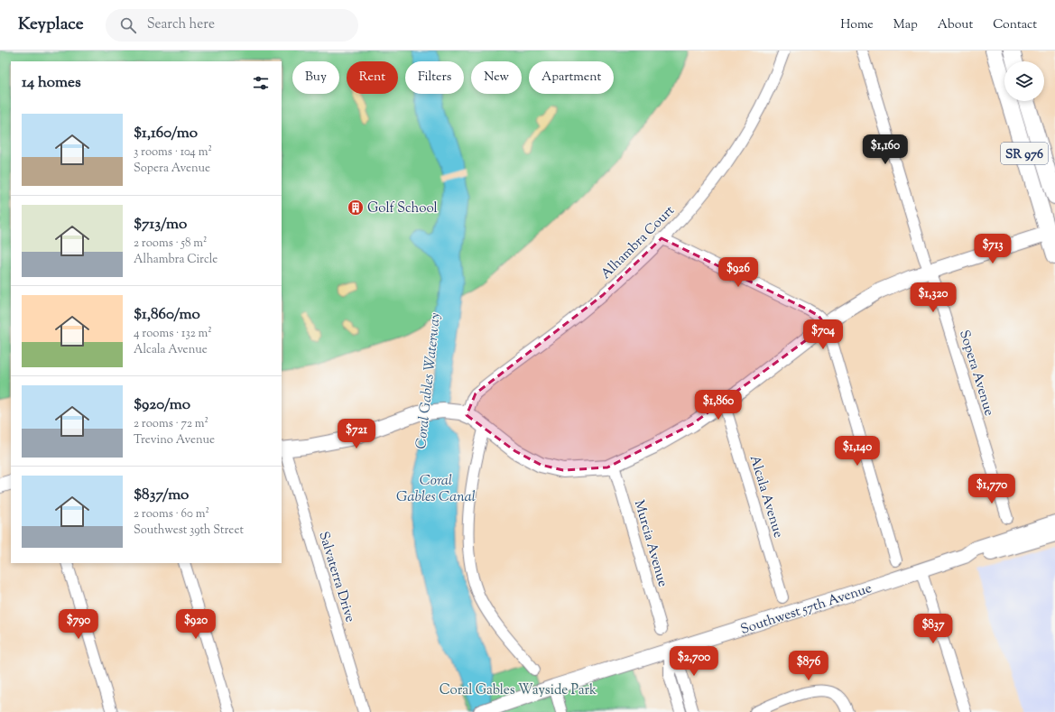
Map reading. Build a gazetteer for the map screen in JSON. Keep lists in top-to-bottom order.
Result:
{
  "streets": {
    "main road": ["SR 976"],
    "street": [
      "Alhambra Court",
      "Sopera Avenue",
      "Alcala Avenue",
      "Murcia Avenue",
      "Salvaterra Drive",
      "Southwest 57th Avenue"
    ]
  },
  "water": ["Coral Gables Waterway", "Coral Gables Canal"],
  "parks": ["Coral Gables Wayside Park"],
  "places": {
    "building": ["Golf School"]
  },
  "page": {
    "header": "Keyplace",
    "search": "Search here",
    "nav": [
      "Home",
      "Map",
      "About",
      "Contact"
    ],
    "chip": [
      "Buy",
      "Rent",
      "Filters",
      "New",
      "Apartment"
    ],
    "heading": "14 homes",
    "list": [
      {
        "name": "$1,160/mo",
        "note": "3 rooms · 104 m² · Sopera Avenue"
      },
      {
        "name": "$713/mo",
        "note": "2 rooms · 58 m² · Alhambra Circle"
      },
      {
        "name": "$1,860/mo",
        "note": "4 rooms · 132 m² · Alcala Avenue"
      },
      {
        "name": "$920/mo",
        "note": "2 rooms · 72 m² · Trevino Avenue"
      },
      {
        "name": "$837/mo",
        "note": "2 rooms · 60 m² · Southwest 39th Street"
      }
    ],
    "price": [
      "$1,160",
      "$713",
      "$926",
      "$1,320",
      "$704",
      "$1,860",
      "$721",
      "$1,140",
      "$1,770",
      "$790",
      "$920",
      "$837",
      "$2,700",
      "$876"
    ]
  }
}
